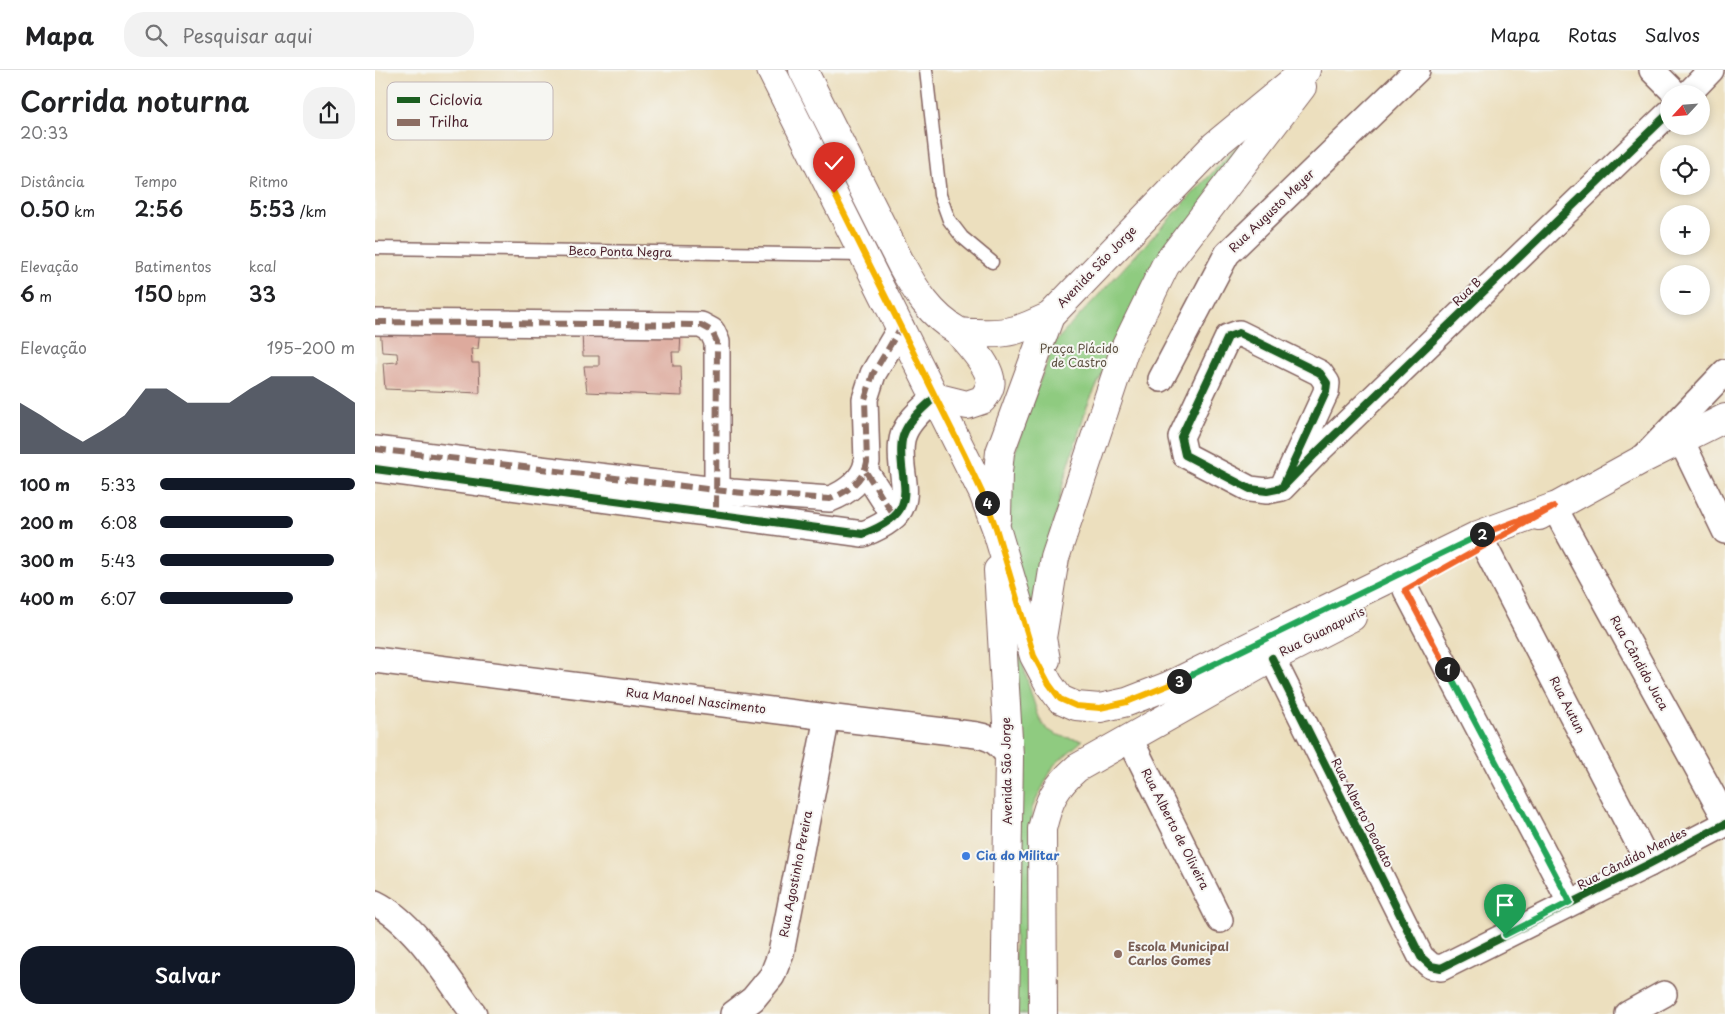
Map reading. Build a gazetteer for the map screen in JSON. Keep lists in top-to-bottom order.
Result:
{
  "streets": {
    "main road": ["Avenida São Jorge", "Rua Guanapuris"],
    "street": [
      "Rua Augusto Meyer",
      "Rua B",
      "Rua Cândido Juca",
      "Rua Manoel Nascimento",
      "Rua Autun",
      "Rua Alberto Deodato",
      "Rua Alberto de Oliveira",
      "Rua Cândido Mendes",
      "Rua Agostinho Pereira"
    ],
    "lane": ["Beco Ponta Negra"]
  },
  "crossings": [
    ["Avenida São Jorge", "Rua Guanapuris"],
    ["Avenida São Jorge", "Rua Manoel Nascimento"],
    ["Rua Guanapuris", "Rua Cândido Juca"],
    ["Rua Guanapuris", "Rua Autun"],
    ["Rua Guanapuris", "Rua Alberto Deodato"],
    ["Rua Guanapuris", "Rua Alberto de Oliveira"],
    ["Rua Manoel Nascimento", "Rua Agostinho Pereira"],
    ["Rua Autun", "Rua Cândido Mendes"],
    ["Rua Alberto Deodato", "Rua Cândido Mendes"]
  ],
  "parks": ["Praça Plácido de Castro"],
  "places": ["Cia do Militar", "Escola Municipal Carlos Gomes"],
  "legend": ["Ciclovia", "Trilha"],
  "north": "bottom left",
  "page": {
    "header": "Mapa",
    "search": "Pesquisar aqui",
    "nav": ["Mapa", "Rotas", "Salvos"],
    "heading": ["Corrida noturna", "20:33"],
    "map_buttons": ["+", "−"],
    "stats": [
      ["Distância", "0.50 km"],
      ["Tempo", "2:56"],
      ["Ritmo", "5:53 /km"],
      ["Elevação", "6 m"],
      ["Batimentos", "150 bpm"],
      ["kcal", "33"]
    ],
    "chart": ["Elevação", "195–200 m"],
    "list": [
      {
        "name": "100 m",
        "note": "5:33"
      },
      {
        "name": "200 m",
        "note": "6:08"
      },
      {
        "name": "300 m",
        "note": "5:43"
      },
      {
        "name": "400 m",
        "note": "6:07"
      }
    ],
    "pins": [
      "4",
      "2",
      "1",
      "3"
    ],
    "buttons": "Salvar"
  }
}
